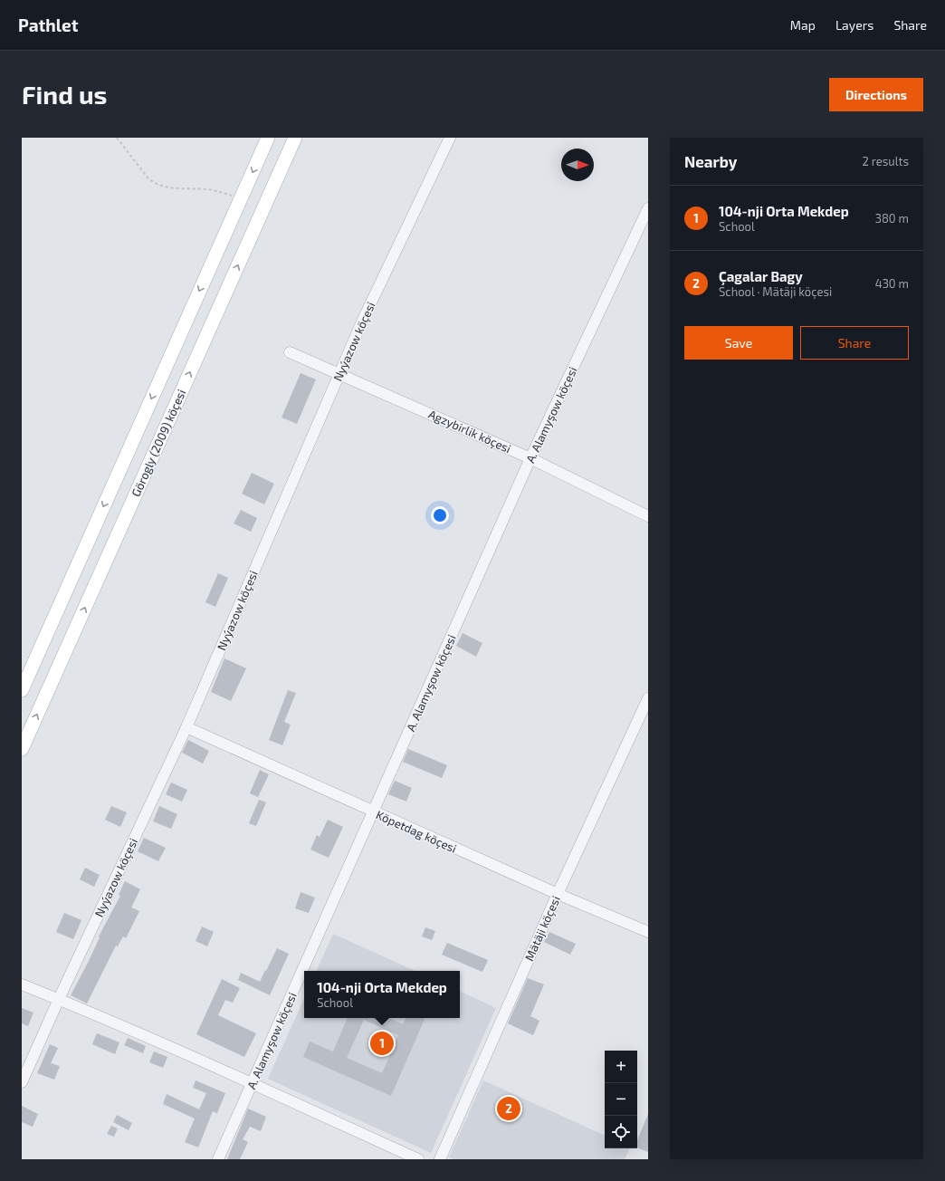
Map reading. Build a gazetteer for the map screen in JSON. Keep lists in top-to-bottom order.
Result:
{
  "streets": {
    "main road": ["Görogly (2009) köçesi"],
    "street": [
      "Nyýazow köçesi",
      "A. Alamyşow köçesi",
      "Agzybirlik köçesi",
      "Köpetdag köçesi",
      "Mätäji köçesi"
    ]
  },
  "crossings": [
    ["Nyýazow köçesi", "Agzybirlik köçesi"],
    ["Nyýazow köçesi", "Köpetdag köçesi"],
    ["A. Alamyşow köçesi", "Agzybirlik köçesi"],
    ["A. Alamyşow köçesi", "Köpetdag köçesi"],
    ["Köpetdag köçesi", "Mätäji köçesi"]
  ],
  "north": "right",
  "page": {
    "header": "Pathlet",
    "nav": ["Map", "Layers", "Share"],
    "buttons": [
      "Directions",
      ["Save", "Share"]
    ],
    "title": "Find us",
    "heading": ["Nearby", "2 results"],
    "list": [
      {
        "mark": "1",
        "name": "104-nji Orta Mekdep",
        "note": "School",
        "value": "380 m"
      },
      {
        "mark": "2",
        "name": "Çagalar Bagy",
        "note": "School · Mätäji köçesi",
        "value": "430 m"
      }
    ],
    "popup": ["104-nji Orta Mekdep", "School"],
    "pins": ["1", "2"],
    "map_buttons": ["+", "−"]
  }
}
